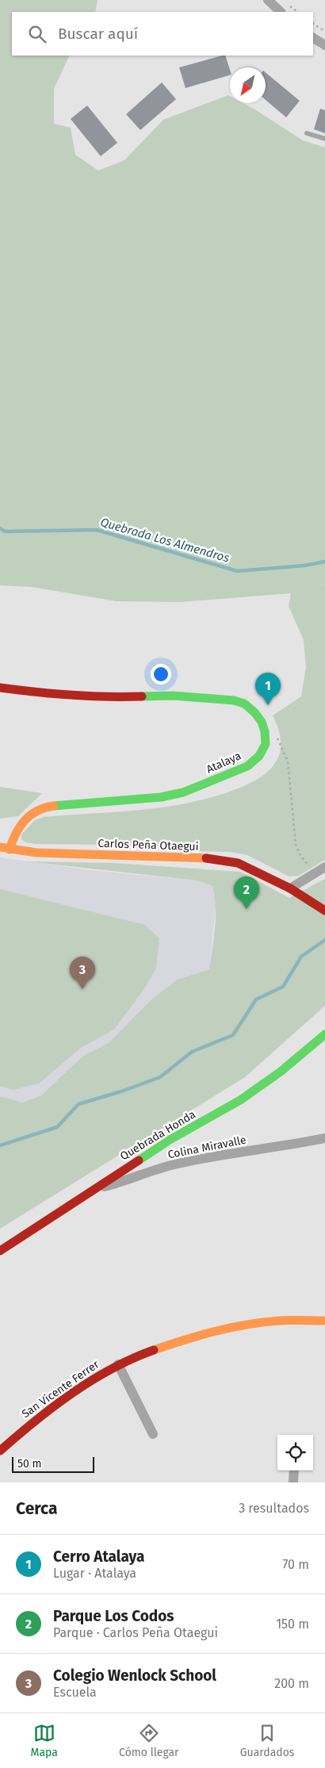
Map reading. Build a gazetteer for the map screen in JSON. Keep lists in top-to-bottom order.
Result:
{
  "streets": {
    "street": [
      "Atalaya",
      "Carlos Peña Otaegui",
      "Quebrada Honda",
      "Colina Miravalle",
      "San Vicente Ferrer"
    ]
  },
  "crossings": [
    ["Atalaya", "Carlos Peña Otaegui"],
    ["Quebrada Honda", "Colina Miravalle"]
  ],
  "water": ["Quebrada Los Almendros"],
  "scale_bar": "50 m",
  "north": "bottom left",
  "page": {
    "search": "Buscar aquí",
    "pins": ["1", "2", "3"],
    "scale": "50 m",
    "heading": ["Cerca", "3 resultados"],
    "list": [
      {
        "mark": "1",
        "name": "Cerro Atalaya",
        "note": "Lugar · Atalaya",
        "value": "70 m"
      },
      {
        "mark": "2",
        "name": "Parque Los Codos",
        "note": "Parque · Carlos Peña Otaegui",
        "value": "150 m"
      },
      {
        "mark": "3",
        "name": "Colegio Wenlock School",
        "note": "Escuela",
        "value": "200 m"
      }
    ],
    "nav": ["Mapa", "Cómo llegar", "Guardados"]
  }
}
